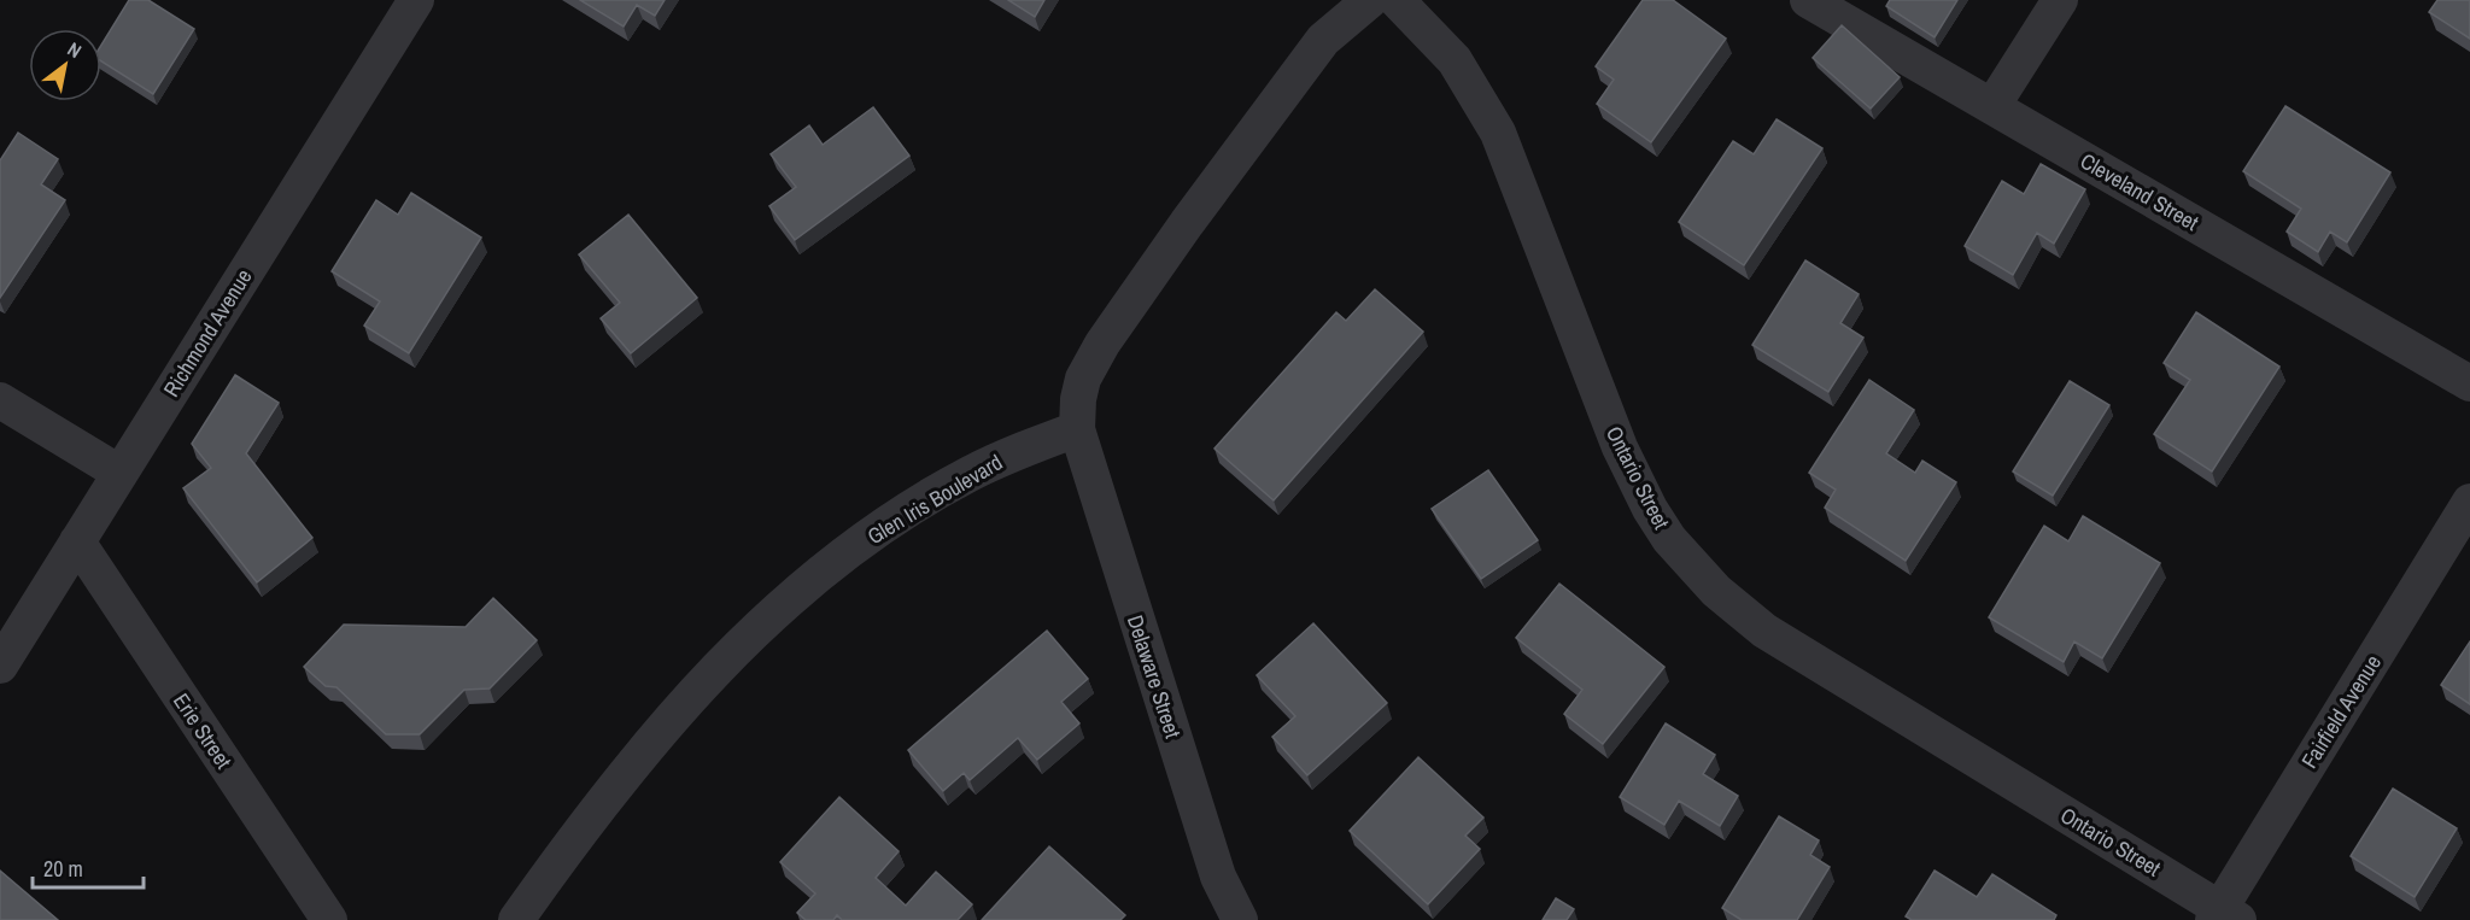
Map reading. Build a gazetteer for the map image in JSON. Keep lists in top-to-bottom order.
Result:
{
  "streets": {
    "street": [
      "Cleveland Street",
      "Richmond Avenue",
      "Ontario Street",
      "Glen Iris Boulevard",
      "Delaware Street",
      "Fairfield Avenue",
      "Erie Street"
    ]
  },
  "crossings": [
    ["Richmond Avenue", "Erie Street"],
    ["Ontario Street", "Fairfield Avenue"],
    ["Glen Iris Boulevard", "Delaware Street"]
  ],
  "scale_bar": "20 m",
  "north": "top right"
}
